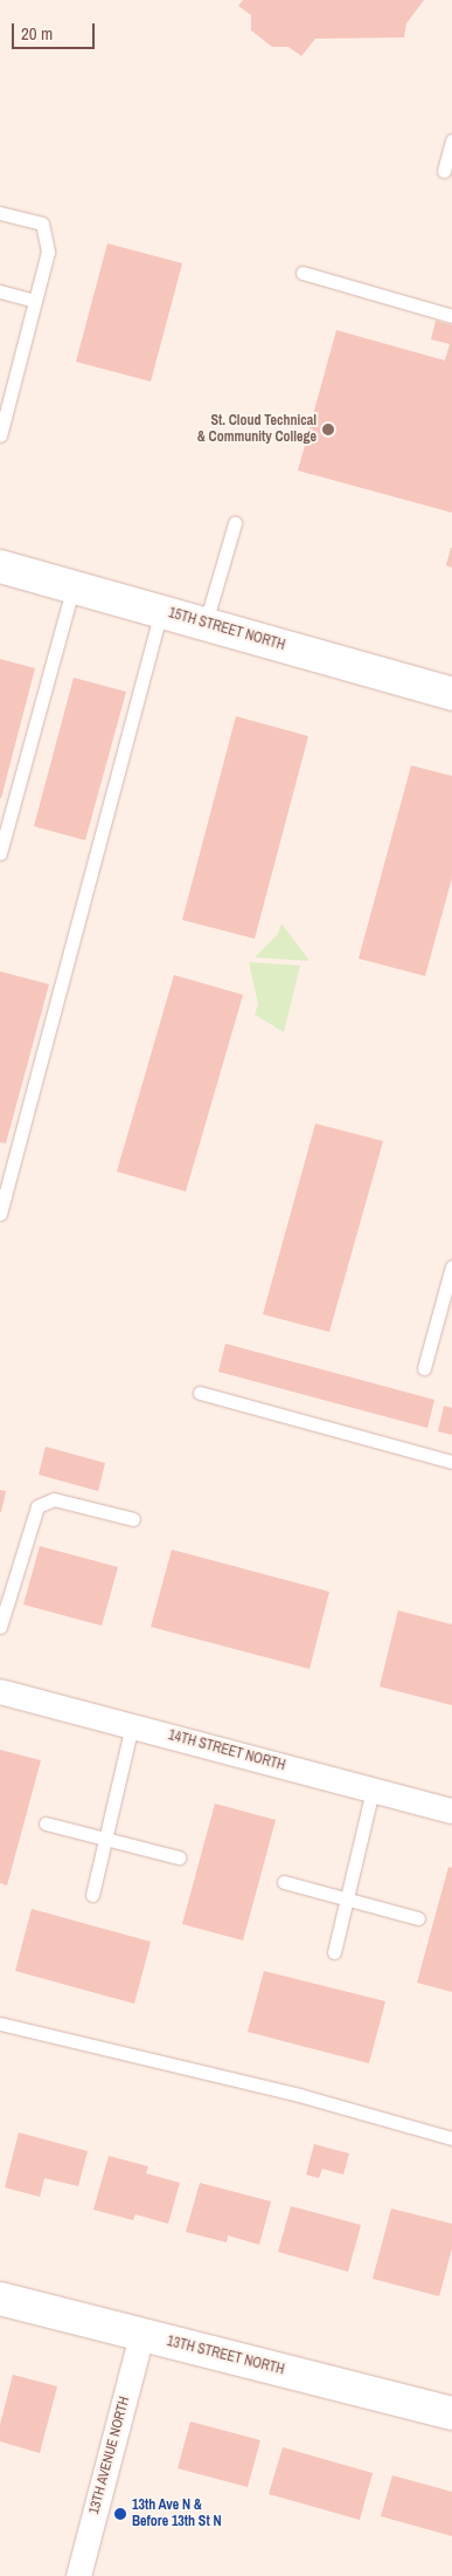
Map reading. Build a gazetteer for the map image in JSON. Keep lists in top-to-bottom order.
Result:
{
  "streets": {
    "street": [
      "15TH STREET NORTH",
      "14TH STREET NORTH",
      "13TH STREET NORTH",
      "13TH AVENUE NORTH"
    ]
  },
  "crossings": [
    ["13TH STREET NORTH", "13TH AVENUE NORTH"]
  ],
  "places": ["St. Cloud Technical & Community College", "13th Ave N & Before 13th St N"],
  "scale_bar": "20 m"
}
